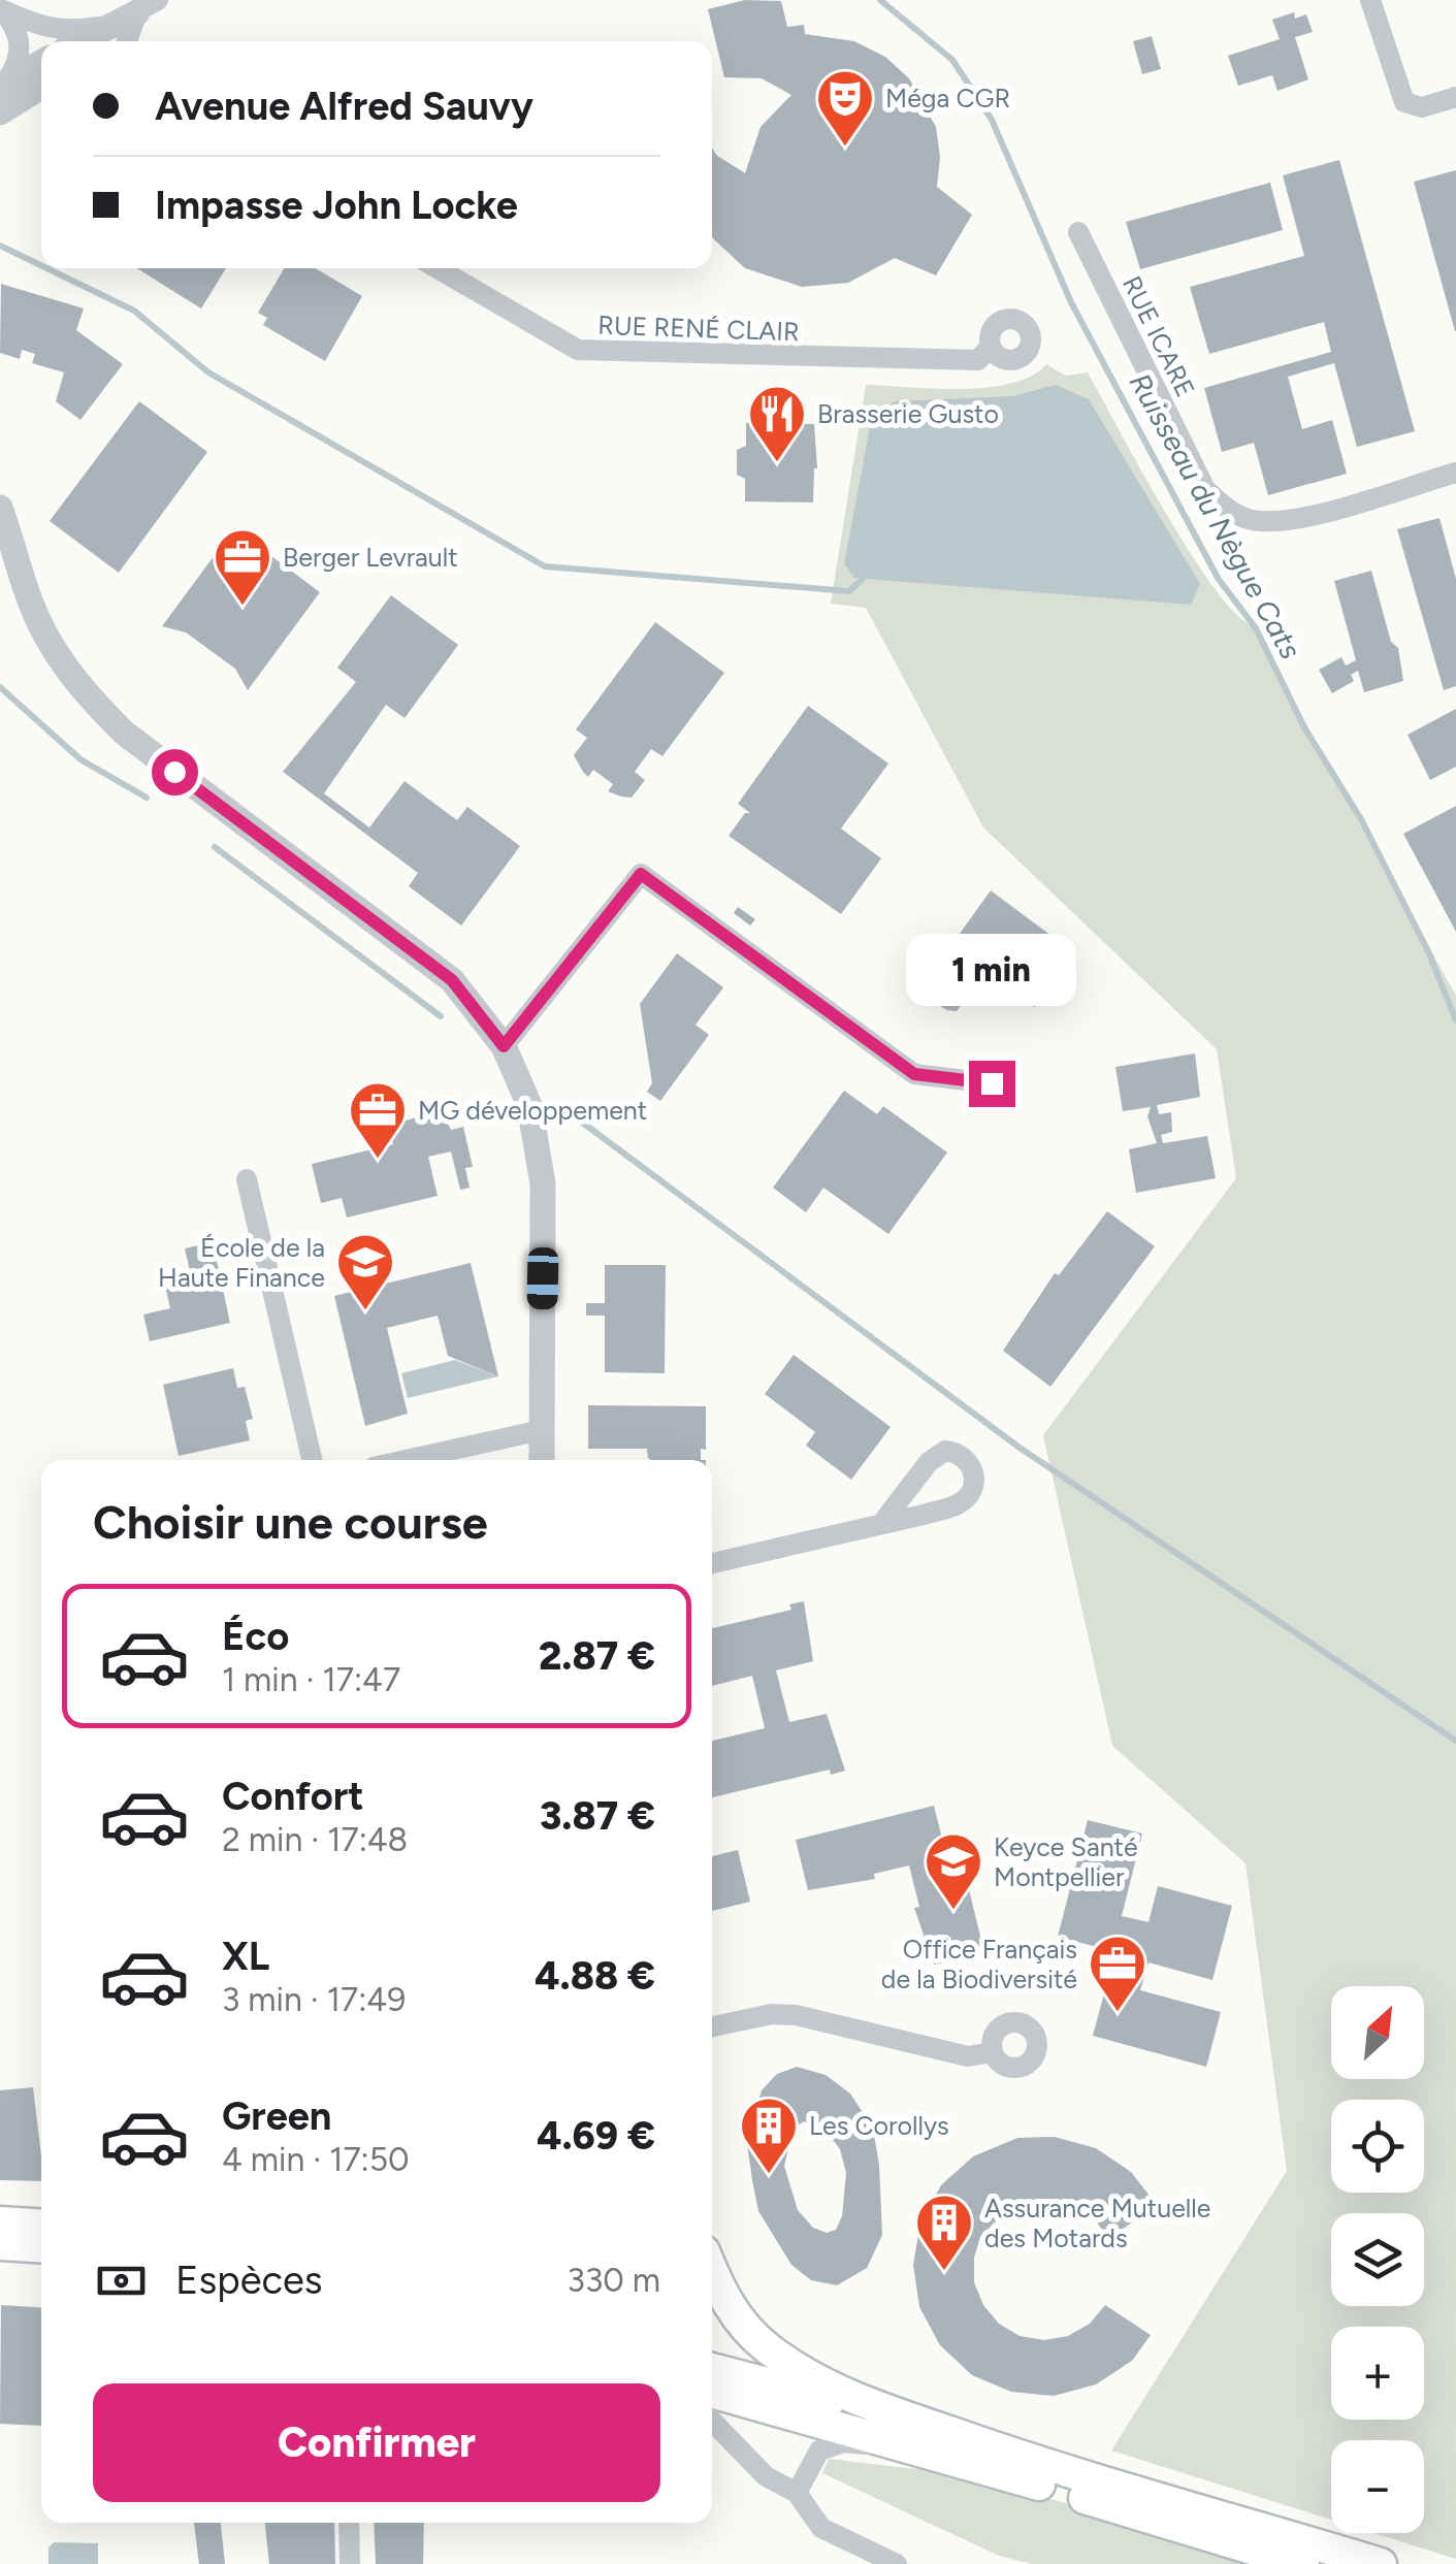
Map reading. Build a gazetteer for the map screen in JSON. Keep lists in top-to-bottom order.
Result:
{
  "streets": {
    "street": ["RUE RENÉ CLAIR", "RUE ICARE"]
  },
  "water": ["Ruisseau du Nègue Cats"],
  "places": {
    "theatre": ["Méga CGR"],
    "restaurant": ["Brasserie Gusto"],
    "office": ["Berger Levrault", "MG développement", "Office Français de la Biodiversité"],
    "school or university": ["École de la Haute Finance", "Keyce Santé Montpellier"],
    "building": ["Les Corollys", "Assurance Mutuelle des Motards"]
  },
  "north": "top right",
  "page": {
    "banner": ["Avenue Alfred Sauvy", "Impasse John Locke"],
    "bubble": "1 min",
    "heading": "Choisir une course",
    "list": [
      {
        "name": "Éco",
        "note": "1 min · 17:47",
        "value": "2.87 €"
      },
      {
        "name": "Confort",
        "note": "2 min · 17:48",
        "value": "3.87 €"
      },
      {
        "name": "XL",
        "note": "3 min · 17:49",
        "value": "4.88 €"
      },
      {
        "name": "Green",
        "note": "4 min · 17:50",
        "value": "4.69 €"
      }
    ],
    "map_buttons": ["+", "−"],
    "pay": ["Espèces", "330 m"],
    "buttons": "Confirmer"
  }
}
